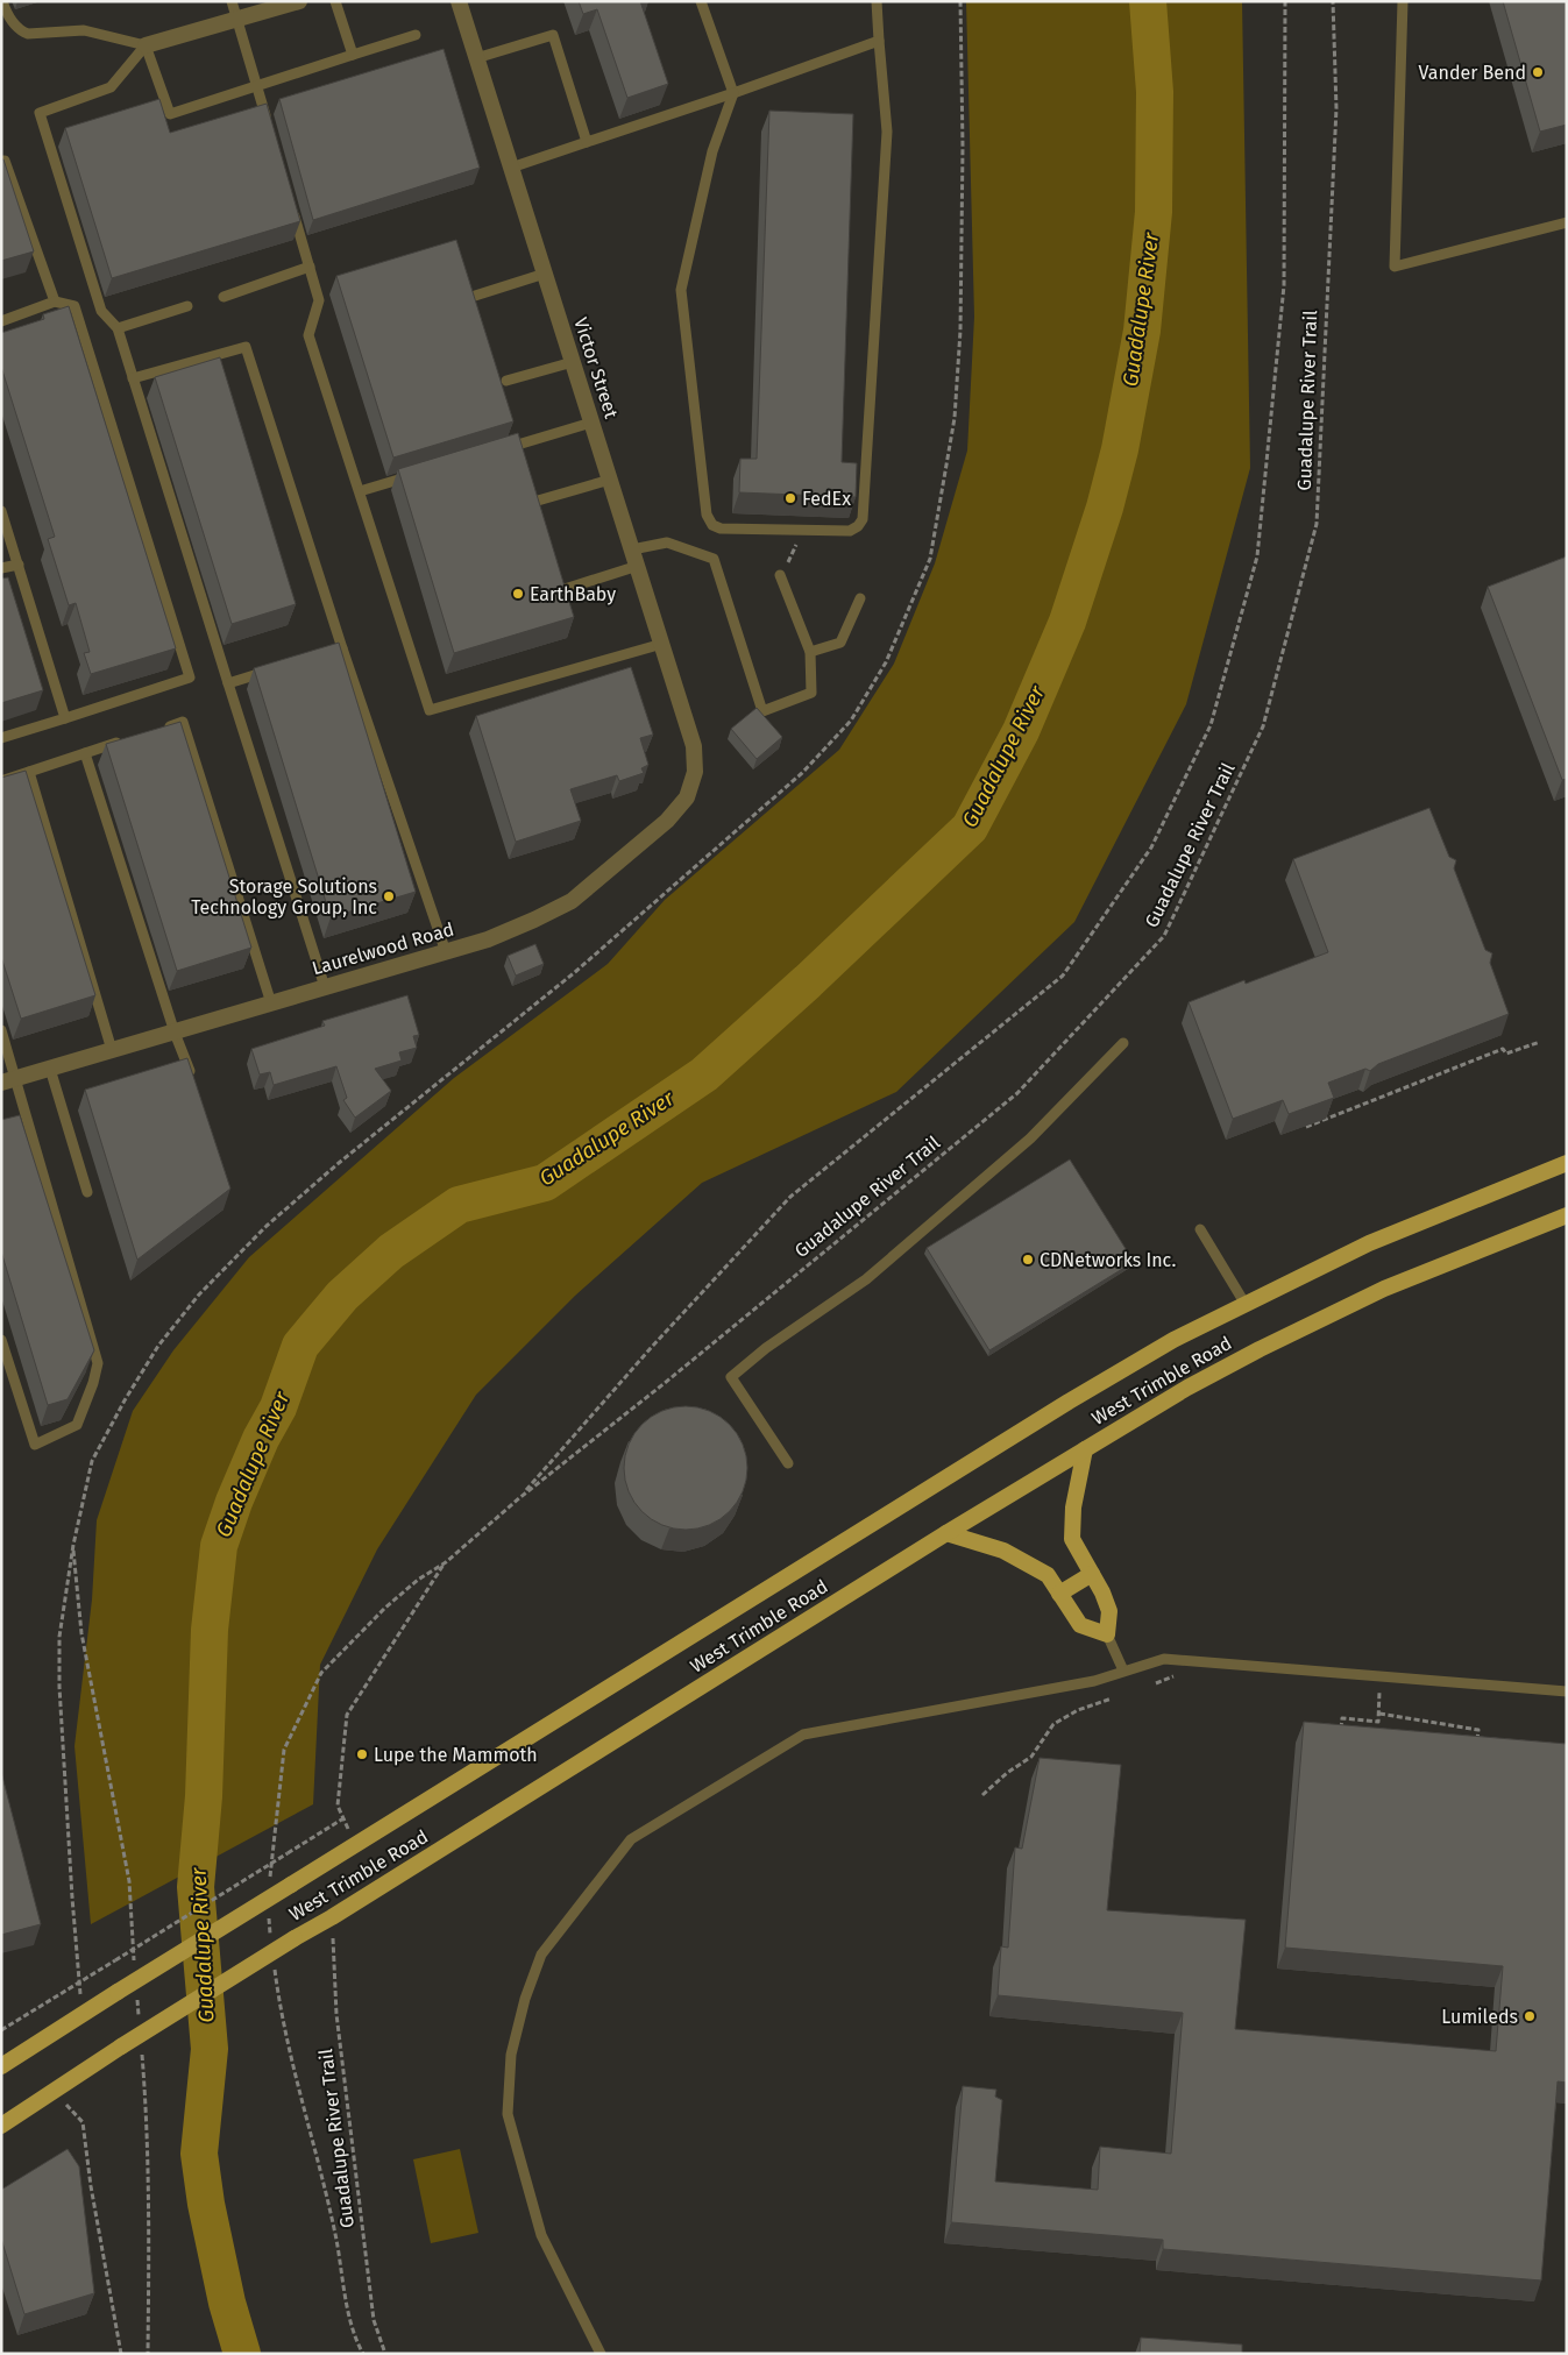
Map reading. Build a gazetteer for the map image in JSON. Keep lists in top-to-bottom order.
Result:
{
  "streets": {
    "main road": ["West Trimble Road"],
    "street": ["Victor Street", "Laurelwood Road"],
    "path": ["Guadalupe River Trail"]
  },
  "crossings": [
    ["Victor Street", "Laurelwood Road"],
    ["Guadalupe River Trail", "West Trimble Road"]
  ],
  "water": ["Guadalupe River"],
  "places": [
    "Vander Bend",
    "FedEx",
    "EarthBaby",
    "Storage Solutions Technology Group, Inc",
    "CDNetworks Inc.",
    "Lupe the Mammoth",
    "Lumileds"
  ]
}
